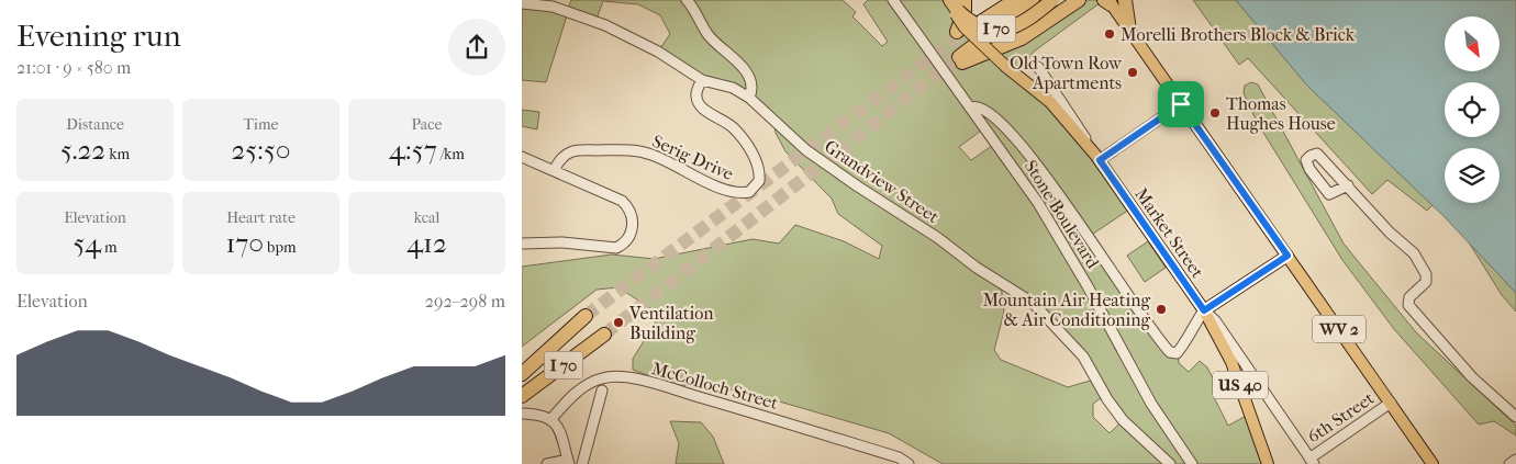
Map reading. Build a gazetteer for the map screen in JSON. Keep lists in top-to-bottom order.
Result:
{
  "streets": {
    "highway": ["I 70"],
    "main road": ["Market Street", "WV 2", "US 40"],
    "street": [
      "Serig Drive",
      "Grandview Street",
      "Stone Boulevard",
      "McColloch Street",
      "6th Street"
    ]
  },
  "crossings": [
    ["I 70", "Market Street"],
    ["Serig Drive", "Grandview Street"],
    ["Market Street", "US 40"],
    ["Market Street", "6th Street"],
    ["WV 2", "6th Street"]
  ],
  "places": [
    "Morelli Brothers Block & Brick",
    "Old Town Row Apartments",
    "Thomas Hughes House",
    "Mountain Air Heating & Air Conditioning",
    "Ventilation Building"
  ],
  "north": "bottom right",
  "page": {
    "heading": ["Evening run", "21:01 · 9 × 580 m"],
    "stats": [
      ["Distance", "5.22 km"],
      ["Time", "25:50"],
      ["Pace", "4:57 /km"],
      ["Elevation", "54 m"],
      ["Heart rate", "170 bpm"],
      ["kcal", "412"]
    ],
    "chart": ["Elevation", "292–298 m"]
  }
}
